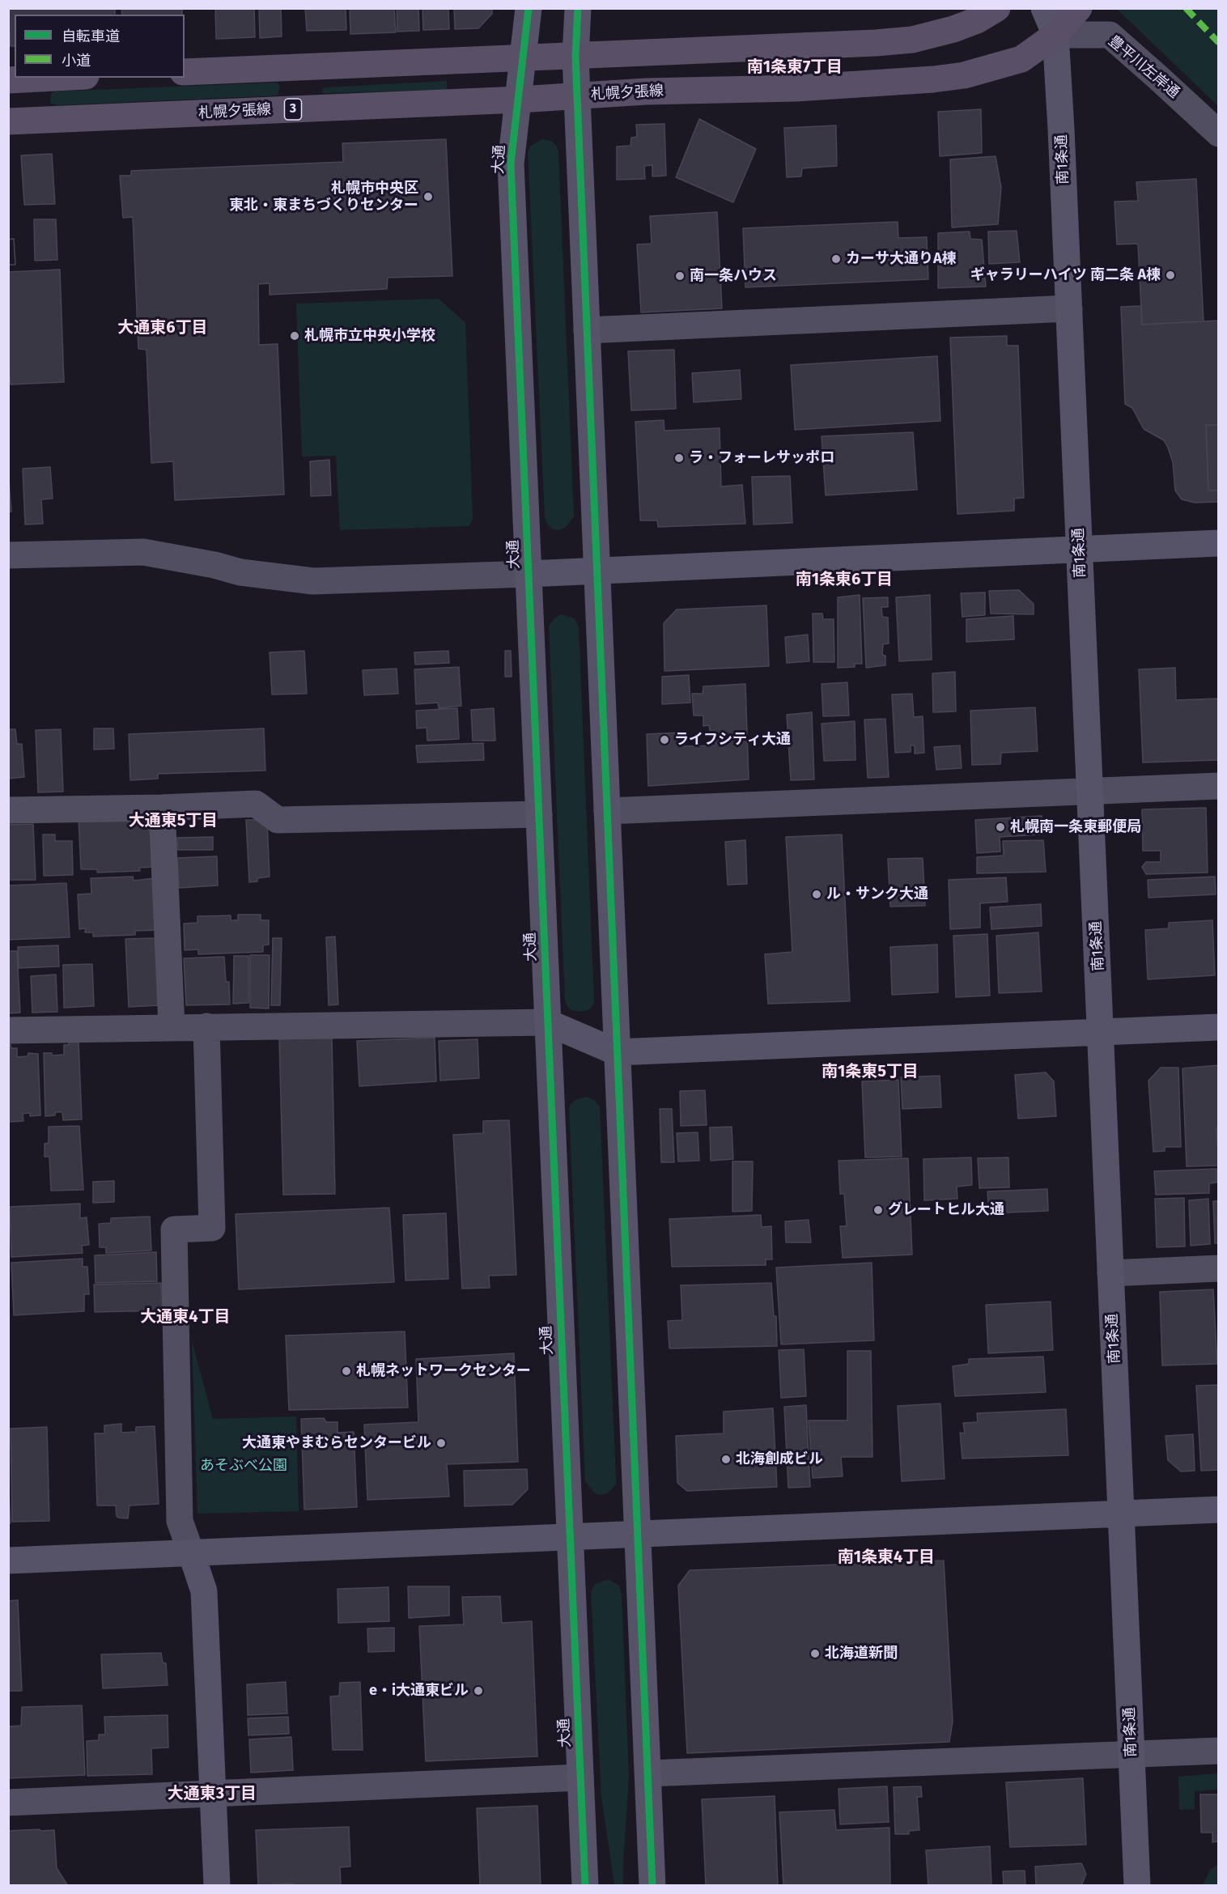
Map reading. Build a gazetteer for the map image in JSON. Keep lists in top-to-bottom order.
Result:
{
  "streets": {
    "main road": ["札幌夕張線", "3"],
    "street": ["豊平川左岸通", "大通", "南1条通"]
  },
  "crossings": [
    ["豊平川左岸通", "札幌夕張線"],
    ["豊平川左岸通", "南1条通"],
    ["札幌夕張線", "大通"],
    ["札幌夕張線", "南1条通"]
  ],
  "districts": [
    "南1条東7丁目",
    "大通東6丁目",
    "南1条東6丁目",
    "大通東5丁目",
    "南1条東5丁目",
    "大通東4丁目",
    "南1条東4丁目",
    "大通東3丁目"
  ],
  "parks": ["あそぶべ公園"],
  "places": [
    "札幌市中央区 東北・東まちづくりセンター",
    "カーサ大通りA棟",
    "ギャラリーハイツ 南二条 A棟",
    "南一条ハウス",
    "札幌市立中央小学校",
    "ラ・フォーレサッポロ",
    "ライフシティ大通",
    "札幌南一条東郵便局",
    "ル・サンク大通",
    "グレートヒル大通",
    "札幌ネットワークセンター",
    "大通東やまむらセンタービル",
    "北海創成ビル",
    "北海道新聞",
    "e・i大通東ビル"
  ],
  "legend": ["自転車道", "小道"]
}
